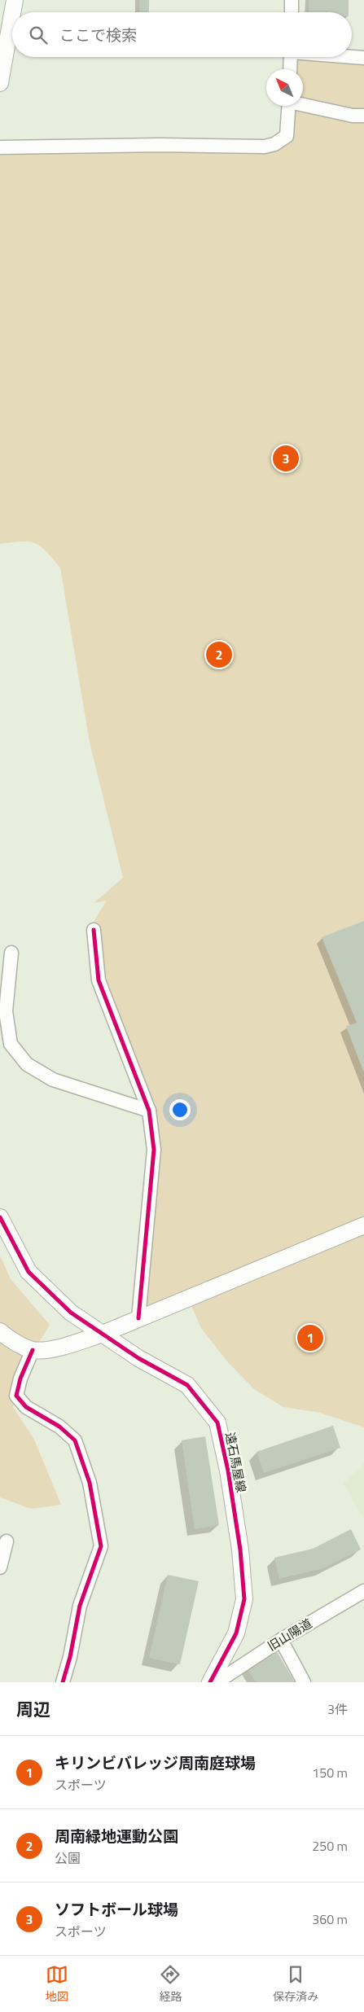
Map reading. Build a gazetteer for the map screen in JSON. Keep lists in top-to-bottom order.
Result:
{
  "streets": {
    "street": ["遠石馬屋線", "旧山陽道"]
  },
  "north": "top left",
  "page": {
    "search": "ここで検索",
    "pins": ["3", "2", "1"],
    "heading": ["周辺", "3件"],
    "list": [
      {
        "mark": "1",
        "name": "キリンビバレッジ周南庭球場",
        "note": "スポーツ",
        "value": "150 m"
      },
      {
        "mark": "2",
        "name": "周南緑地運動公園",
        "note": "公園",
        "value": "250 m"
      },
      {
        "mark": "3",
        "name": "ソフトボール球場",
        "note": "スポーツ",
        "value": "360 m"
      }
    ],
    "nav": ["地図", "経路", "保存済み"]
  }
}
